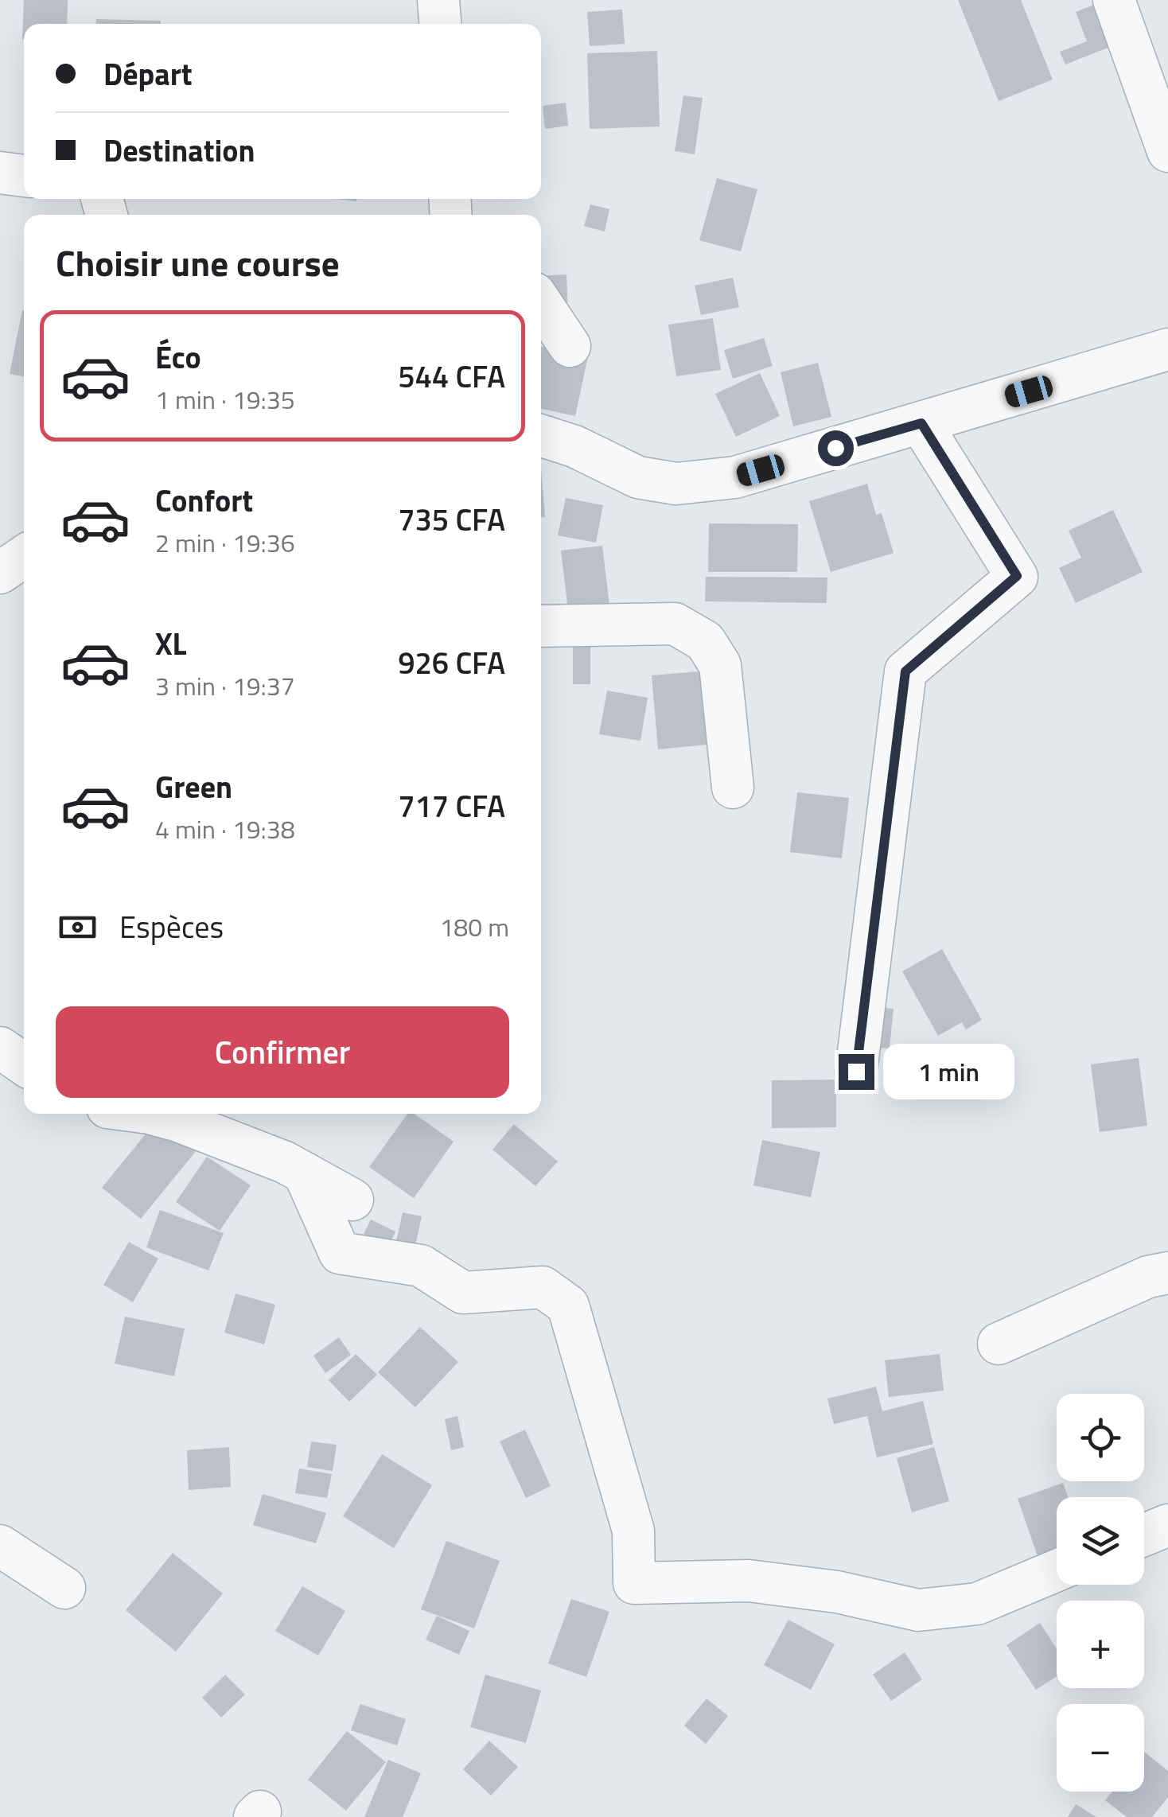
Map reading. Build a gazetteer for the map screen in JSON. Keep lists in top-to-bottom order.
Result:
{
  "page": {
    "banner": ["Départ", "Destination"],
    "heading": "Choisir une course",
    "list": [
      {
        "name": "Éco",
        "note": "1 min · 19:35",
        "value": "544 CFA"
      },
      {
        "name": "Confort",
        "note": "2 min · 19:36",
        "value": "735 CFA"
      },
      {
        "name": "XL",
        "note": "3 min · 19:37",
        "value": "926 CFA"
      },
      {
        "name": "Green",
        "note": "4 min · 19:38",
        "value": "717 CFA"
      }
    ],
    "pay": ["Espèces", "180 m"],
    "buttons": "Confirmer",
    "bubble": "1 min",
    "map_buttons": ["+", "−"]
  }
}
